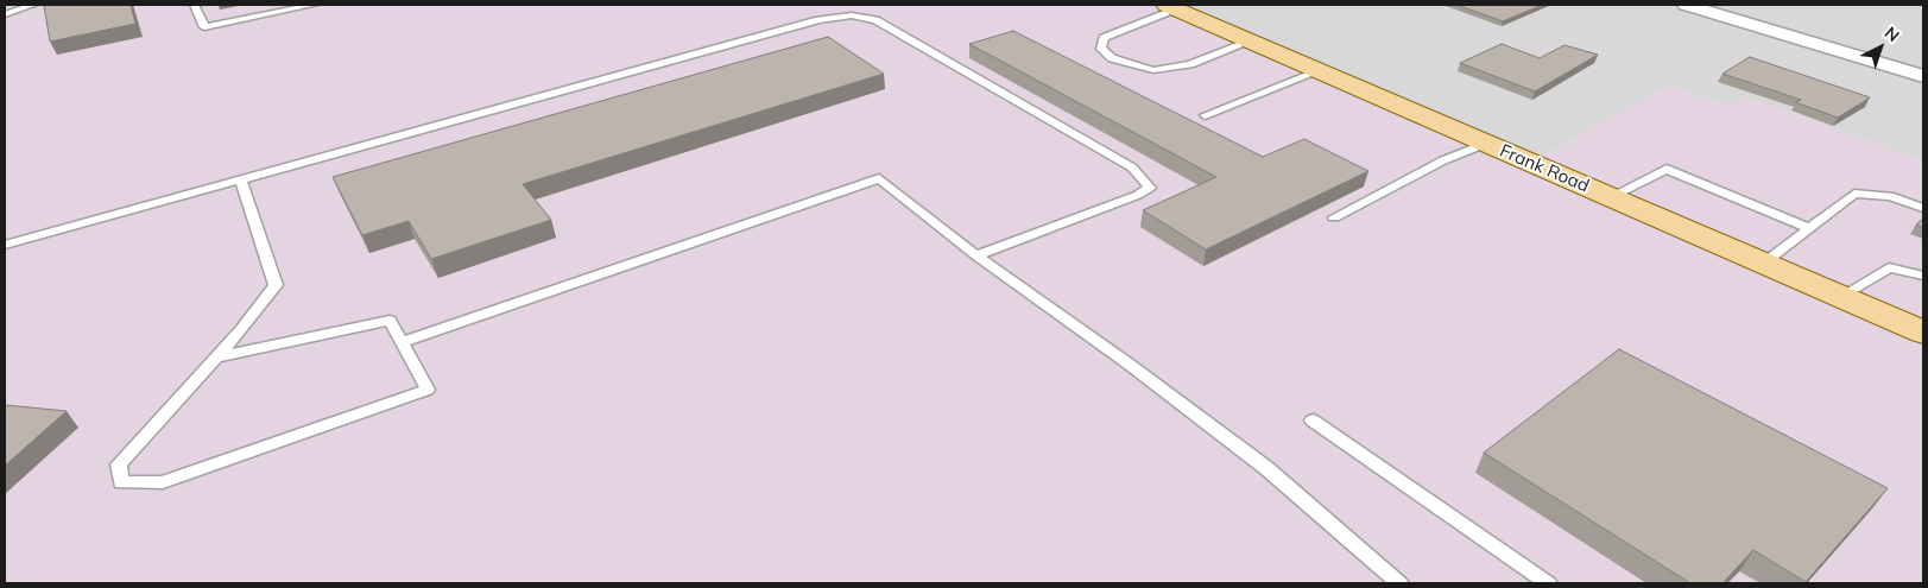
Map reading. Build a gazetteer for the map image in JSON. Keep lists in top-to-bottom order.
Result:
{
  "streets": {
    "main road": ["Frank Road"]
  },
  "north": "top right"
}
